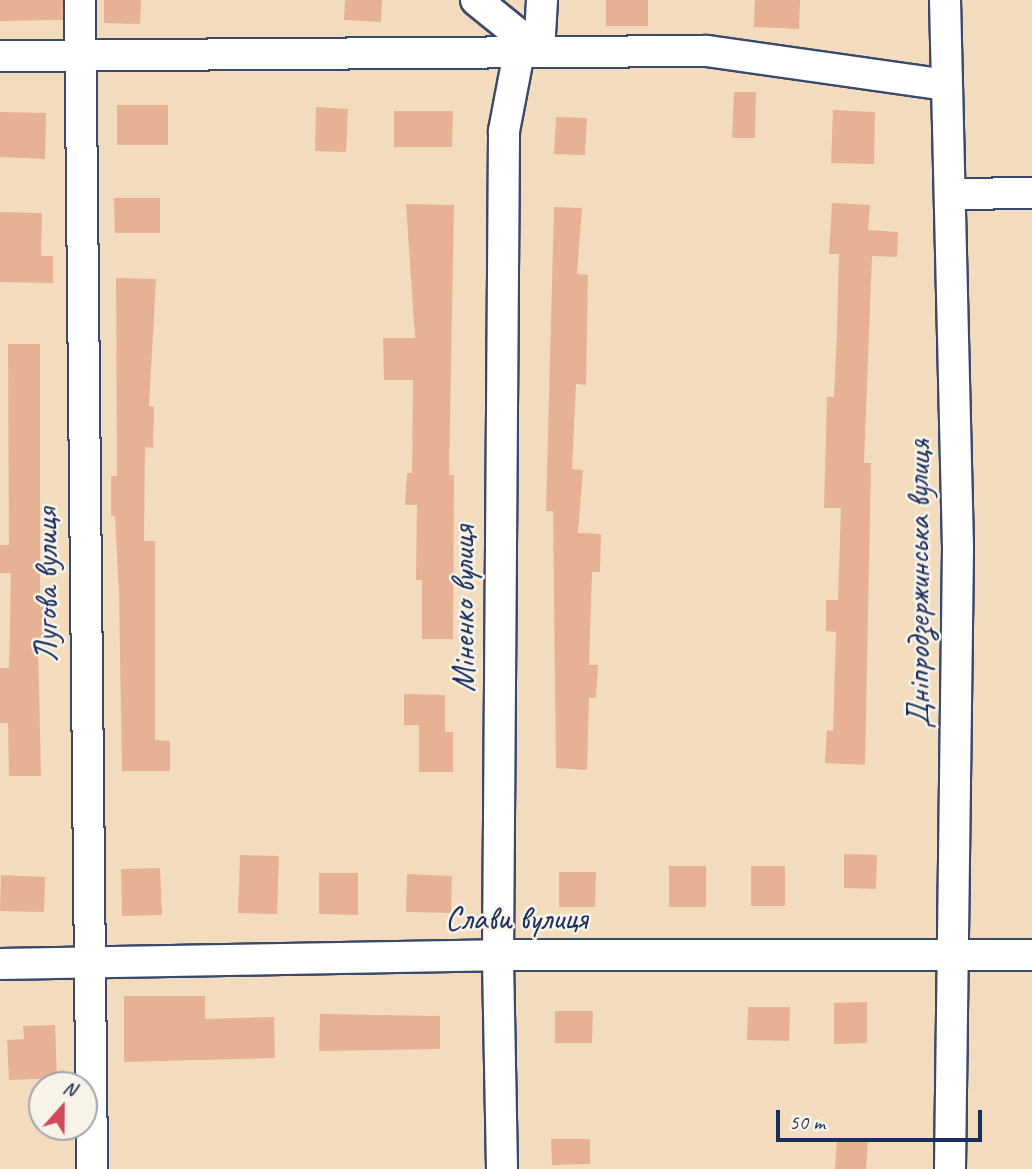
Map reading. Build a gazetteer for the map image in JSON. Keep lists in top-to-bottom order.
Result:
{
  "streets": {
    "street": [
      "Дніпродзержинська вулиця",
      "Лугова вулиця",
      "Міненко вулиця",
      "Слави вулиця"
    ]
  },
  "crossings": [
    ["Дніпродзержинська вулиця", "Слави вулиця"],
    ["Лугова вулиця", "Слави вулиця"],
    ["Міненко вулиця", "Слави вулиця"]
  ],
  "scale_bar": "50 m",
  "north": "top"
}
